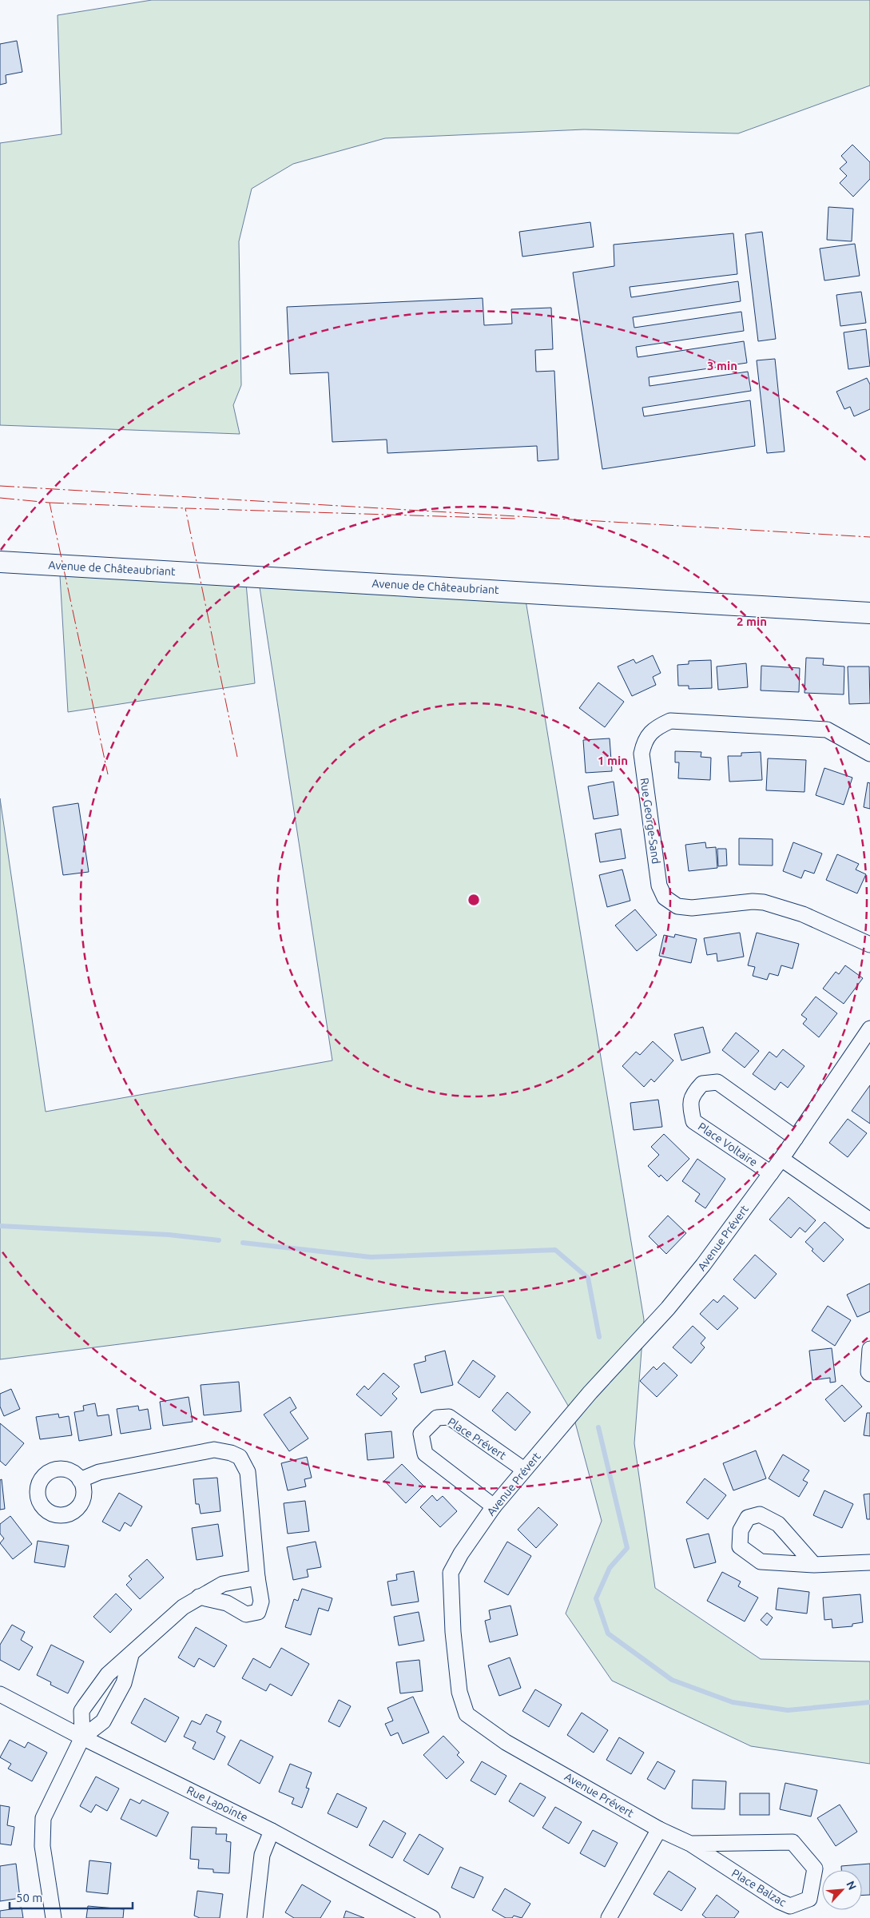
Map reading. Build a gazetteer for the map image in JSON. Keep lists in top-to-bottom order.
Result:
{
  "streets": {
    "street": [
      "Avenue de Châteaubriant",
      "Rue George-Sand",
      "Place Voltaire",
      "Avenue Prévert",
      "Place Prévert",
      "Rue Lapointe",
      "Place Balzac"
    ]
  },
  "crossings": [
    ["Place Voltaire", "Avenue Prévert"],
    ["Avenue Prévert", "Place Prévert"],
    ["Avenue Prévert", "Place Balzac"]
  ],
  "scale_bar": "50 m",
  "north": "top right",
  "rings": ["3 min", "2 min", "1 min"]
}
